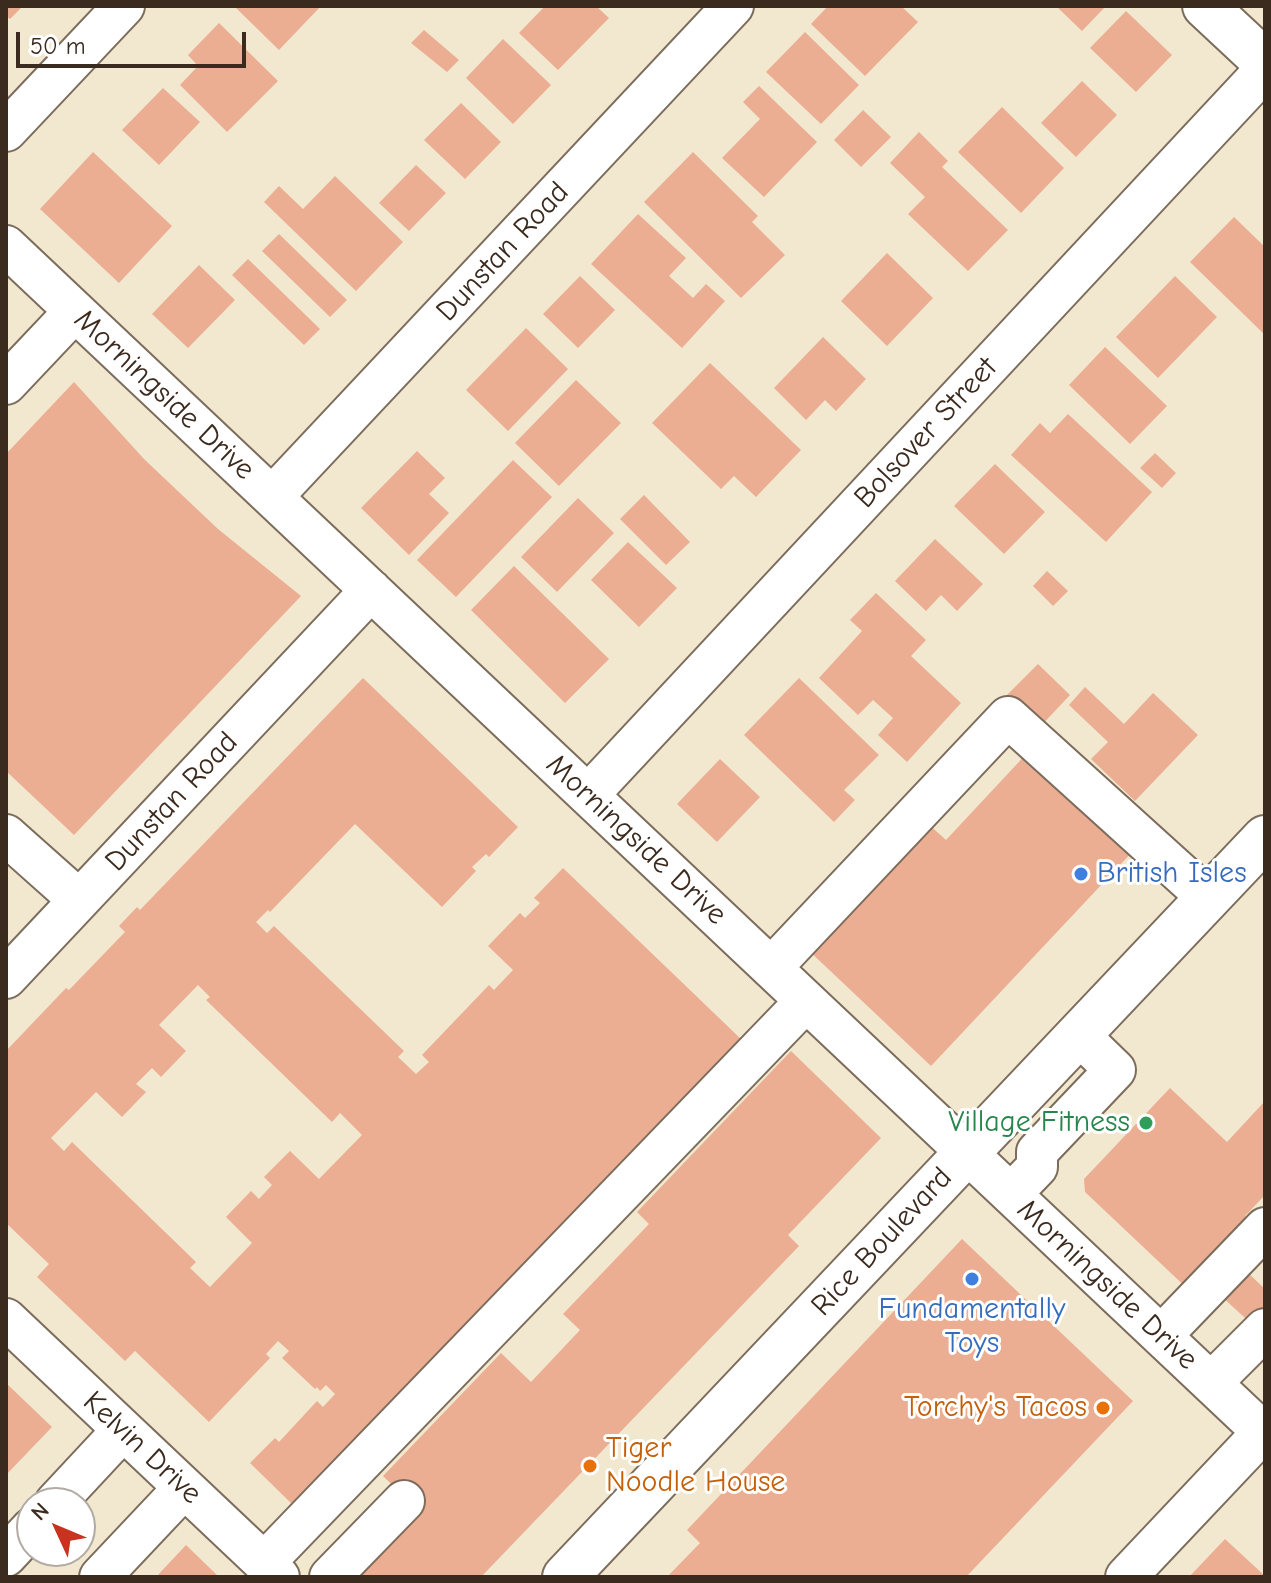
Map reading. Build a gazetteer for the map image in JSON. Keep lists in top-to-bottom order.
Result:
{
  "streets": {
    "main road": ["Rice Boulevard"],
    "street": [
      "Dunstan Road",
      "Morningside Drive",
      "Bolsover Street",
      "Kelvin Drive"
    ]
  },
  "crossings": [
    ["Dunstan Road", "Morningside Drive"],
    ["Morningside Drive", "Bolsover Street"],
    ["Morningside Drive", "Rice Boulevard"]
  ],
  "places": [
    "British Isles",
    "Village Fitness",
    "Fundamentally Toys",
    "Torchy's Tacos",
    "Tiger Noodle House"
  ],
  "scale_bar": "50 m",
  "north": "top left"
}
